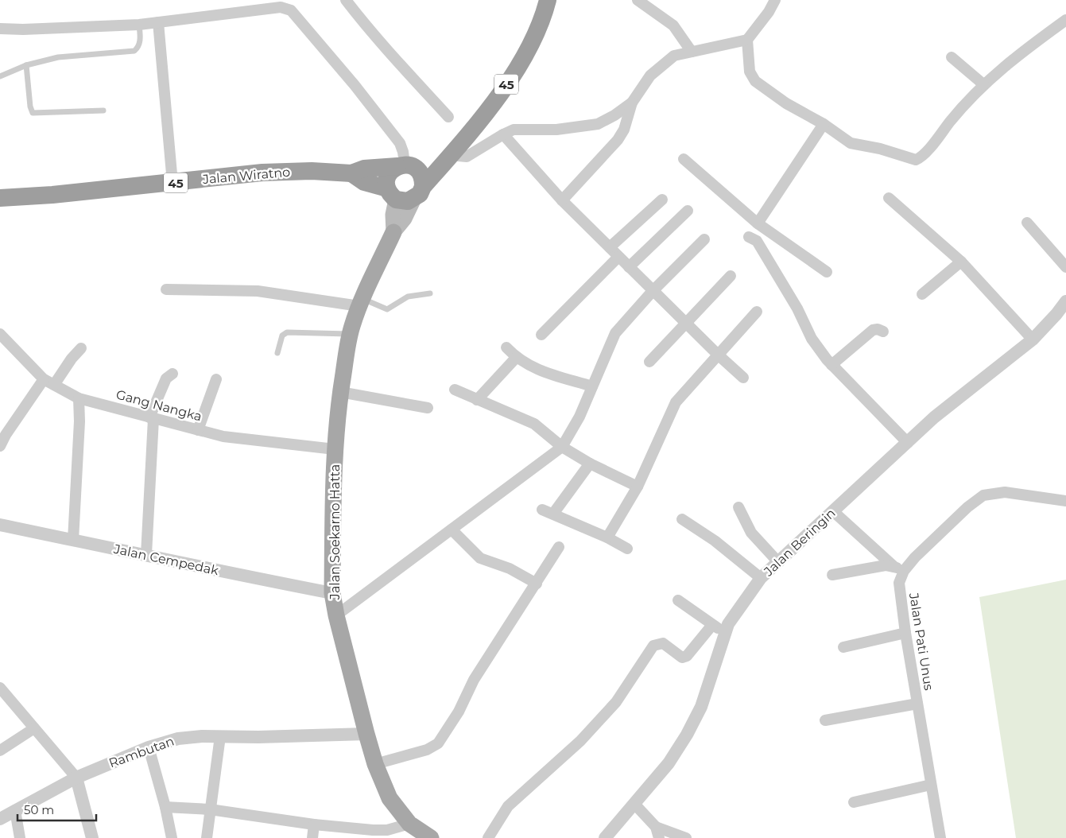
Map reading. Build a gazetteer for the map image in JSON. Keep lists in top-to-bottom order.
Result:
{
  "streets": {
    "highway": ["45", "Jalan Wiratno"],
    "main road": ["Jalan Soekarno Hatta"],
    "street": [
      "Gang Nangka",
      "Jalan Beringin",
      "Jalan Cempedak",
      "Jalan Pati Unus",
      "Rambutan"
    ]
  },
  "crossings": [
    ["45", "Jalan Wiratno"],
    ["45", "Jalan Soekarno Hatta"],
    ["Jalan Wiratno", "Jalan Soekarno Hatta"],
    ["Gang Nangka", "Jalan Soekarno Hatta"],
    ["Jalan Soekarno Hatta", "Jalan Cempedak"],
    ["Jalan Soekarno Hatta", "Rambutan"]
  ],
  "scale_bar": "50 m"
}
